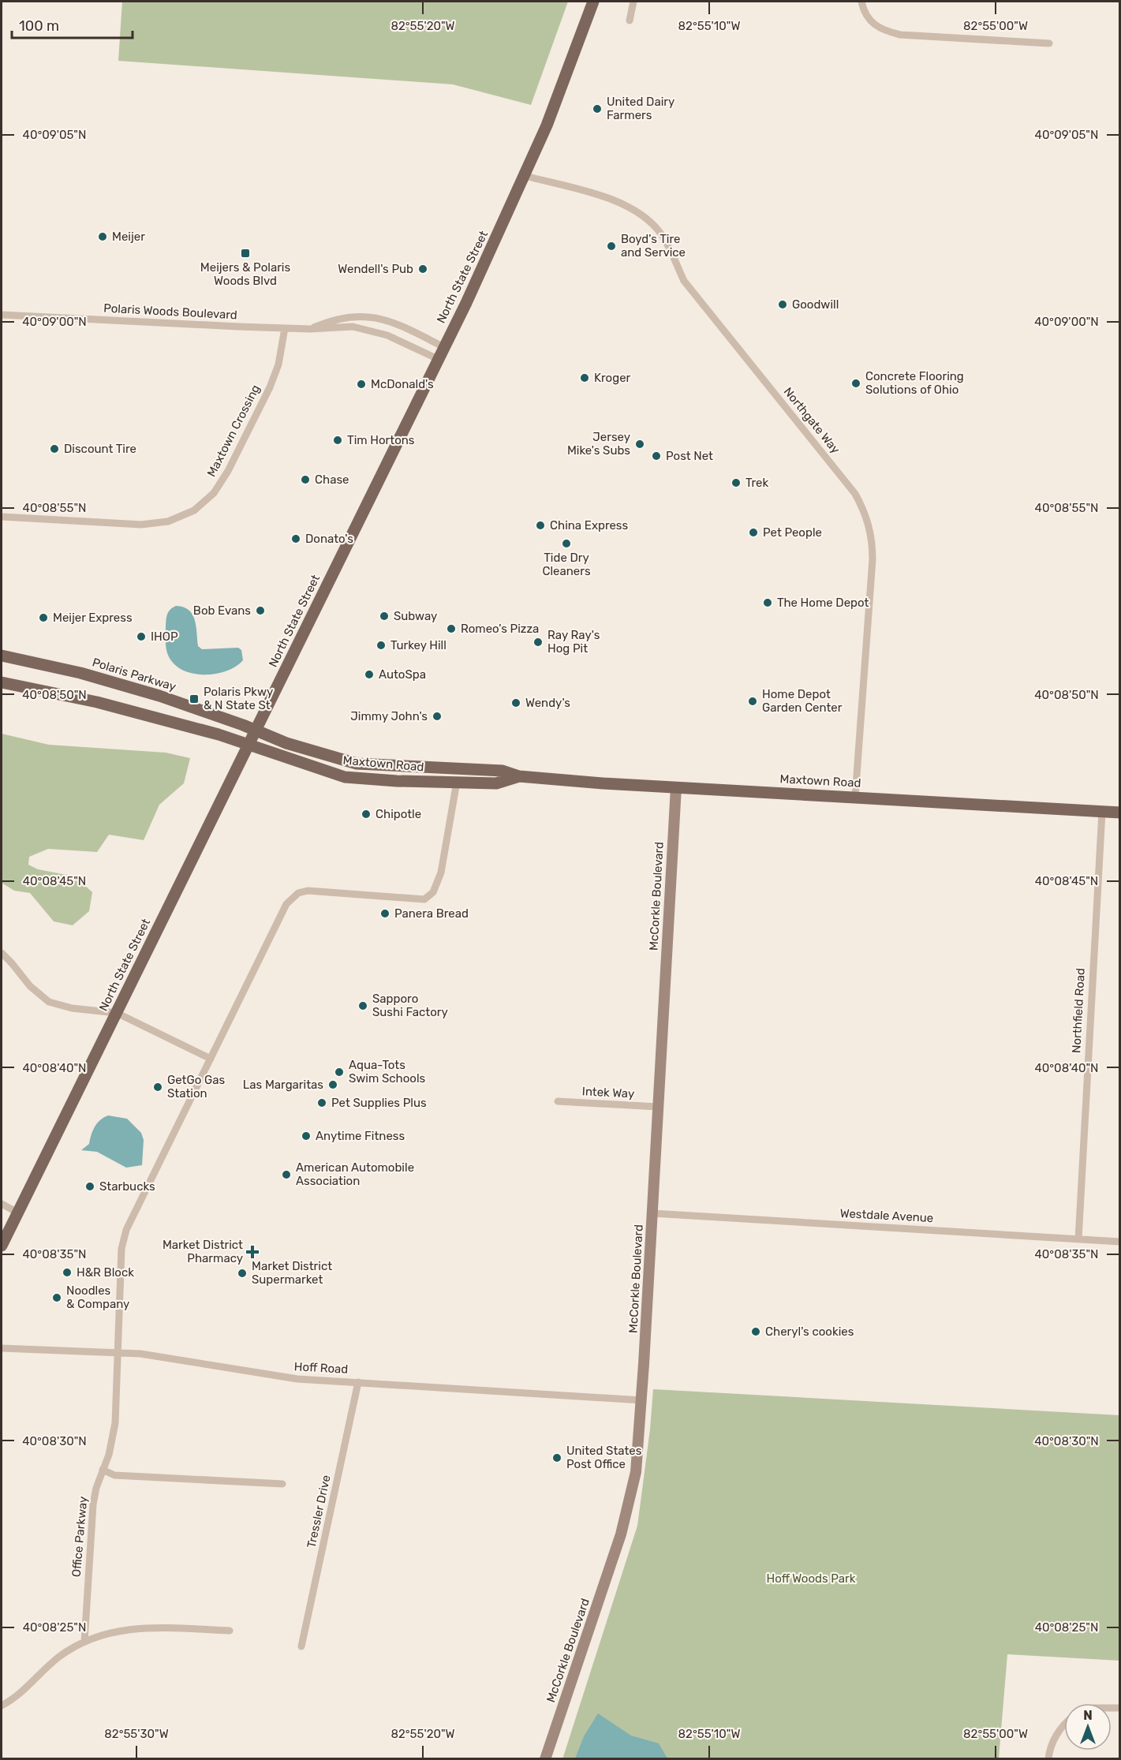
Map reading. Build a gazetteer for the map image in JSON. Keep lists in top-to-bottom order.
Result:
{
  "streets": {
    "main road": ["North State Street", "Polaris Parkway", "Maxtown Road"],
    "street": [
      "Polaris Woods Boulevard",
      "Northgate Way",
      "Maxtown Crossing",
      "McCorkle Boulevard",
      "Northfield Road",
      "Intek Way",
      "Westdale Avenue",
      "Hoff Road",
      "Tressler Drive",
      "Office Parkway"
    ]
  },
  "crossings": [
    ["North State Street", "Polaris Woods Boulevard"],
    ["North State Street", "Northgate Way"],
    ["North State Street", "Polaris Parkway"],
    ["North State Street", "Maxtown Road"],
    ["Polaris Woods Boulevard", "Maxtown Crossing"],
    ["Northgate Way", "Maxtown Road"],
    ["Polaris Parkway", "Maxtown Road"],
    ["Maxtown Road", "McCorkle Boulevard"],
    ["Maxtown Road", "Northfield Road"],
    ["Maxtown Road", "Office Parkway"],
    ["McCorkle Boulevard", "Intek Way"],
    ["McCorkle Boulevard", "Westdale Avenue"],
    ["McCorkle Boulevard", "Hoff Road"],
    ["Northfield Road", "Westdale Avenue"],
    ["Hoff Road", "Tressler Drive"],
    ["Hoff Road", "Office Parkway"]
  ],
  "parks": ["Hoff Woods Park"],
  "places": {
    "other": [
      "United Dairy Farmers",
      "Meijer",
      "Boyd's Tire and Service",
      "Wendell's Pub",
      "Goodwill",
      "Kroger",
      "Concrete Flooring Solutions of Ohio",
      "McDonald's",
      "Tim Hortons",
      "Jersey Mike's Subs",
      "Discount Tire",
      "Post Net",
      "Chase",
      "Trek",
      "China Express",
      "Pet People",
      "Donato's",
      "Tide Dry Cleaners",
      "The Home Depot",
      "Bob Evans",
      "Subway",
      "Meijer Express",
      "Romeo's Pizza",
      "IHOP",
      "Ray Ray's Hog Pit",
      "Turkey Hill",
      "AutoSpa",
      "Home Depot Garden Center",
      "Wendy's",
      "Jimmy John's",
      "Chipotle",
      "Panera Bread",
      "Sapporo Sushi Factory",
      "Aqua-Tots Swim Schools",
      "Las Margaritas",
      "GetGo Gas Station",
      "Pet Supplies Plus",
      "Anytime Fitness",
      "American Automobile Association",
      "Starbucks",
      "H&R Block",
      "Market District Supermarket",
      "Noodles & Company",
      "Cheryl's cookies",
      "United States Post Office"
    ],
    "transit": ["Meijers & Polaris Woods Blvd", "Polaris Pkwy & N State St"],
    "health": ["Market District Pharmacy"]
  },
  "scale_bar": "100 m",
  "north": "top",
  "coordinates": [
    "82°55'20\"W",
    "82°55'10\"W",
    "82°55'00\"W",
    "40°09'05\"N",
    "40°09'00\"N",
    "40°08'55\"N",
    "40°08'50\"N",
    "40°08'45\"N",
    "40°08'40\"N",
    "40°08'35\"N",
    "40°08'30\"N",
    "40°08'25\"N",
    "82°55'30\"W"
  ]
}
